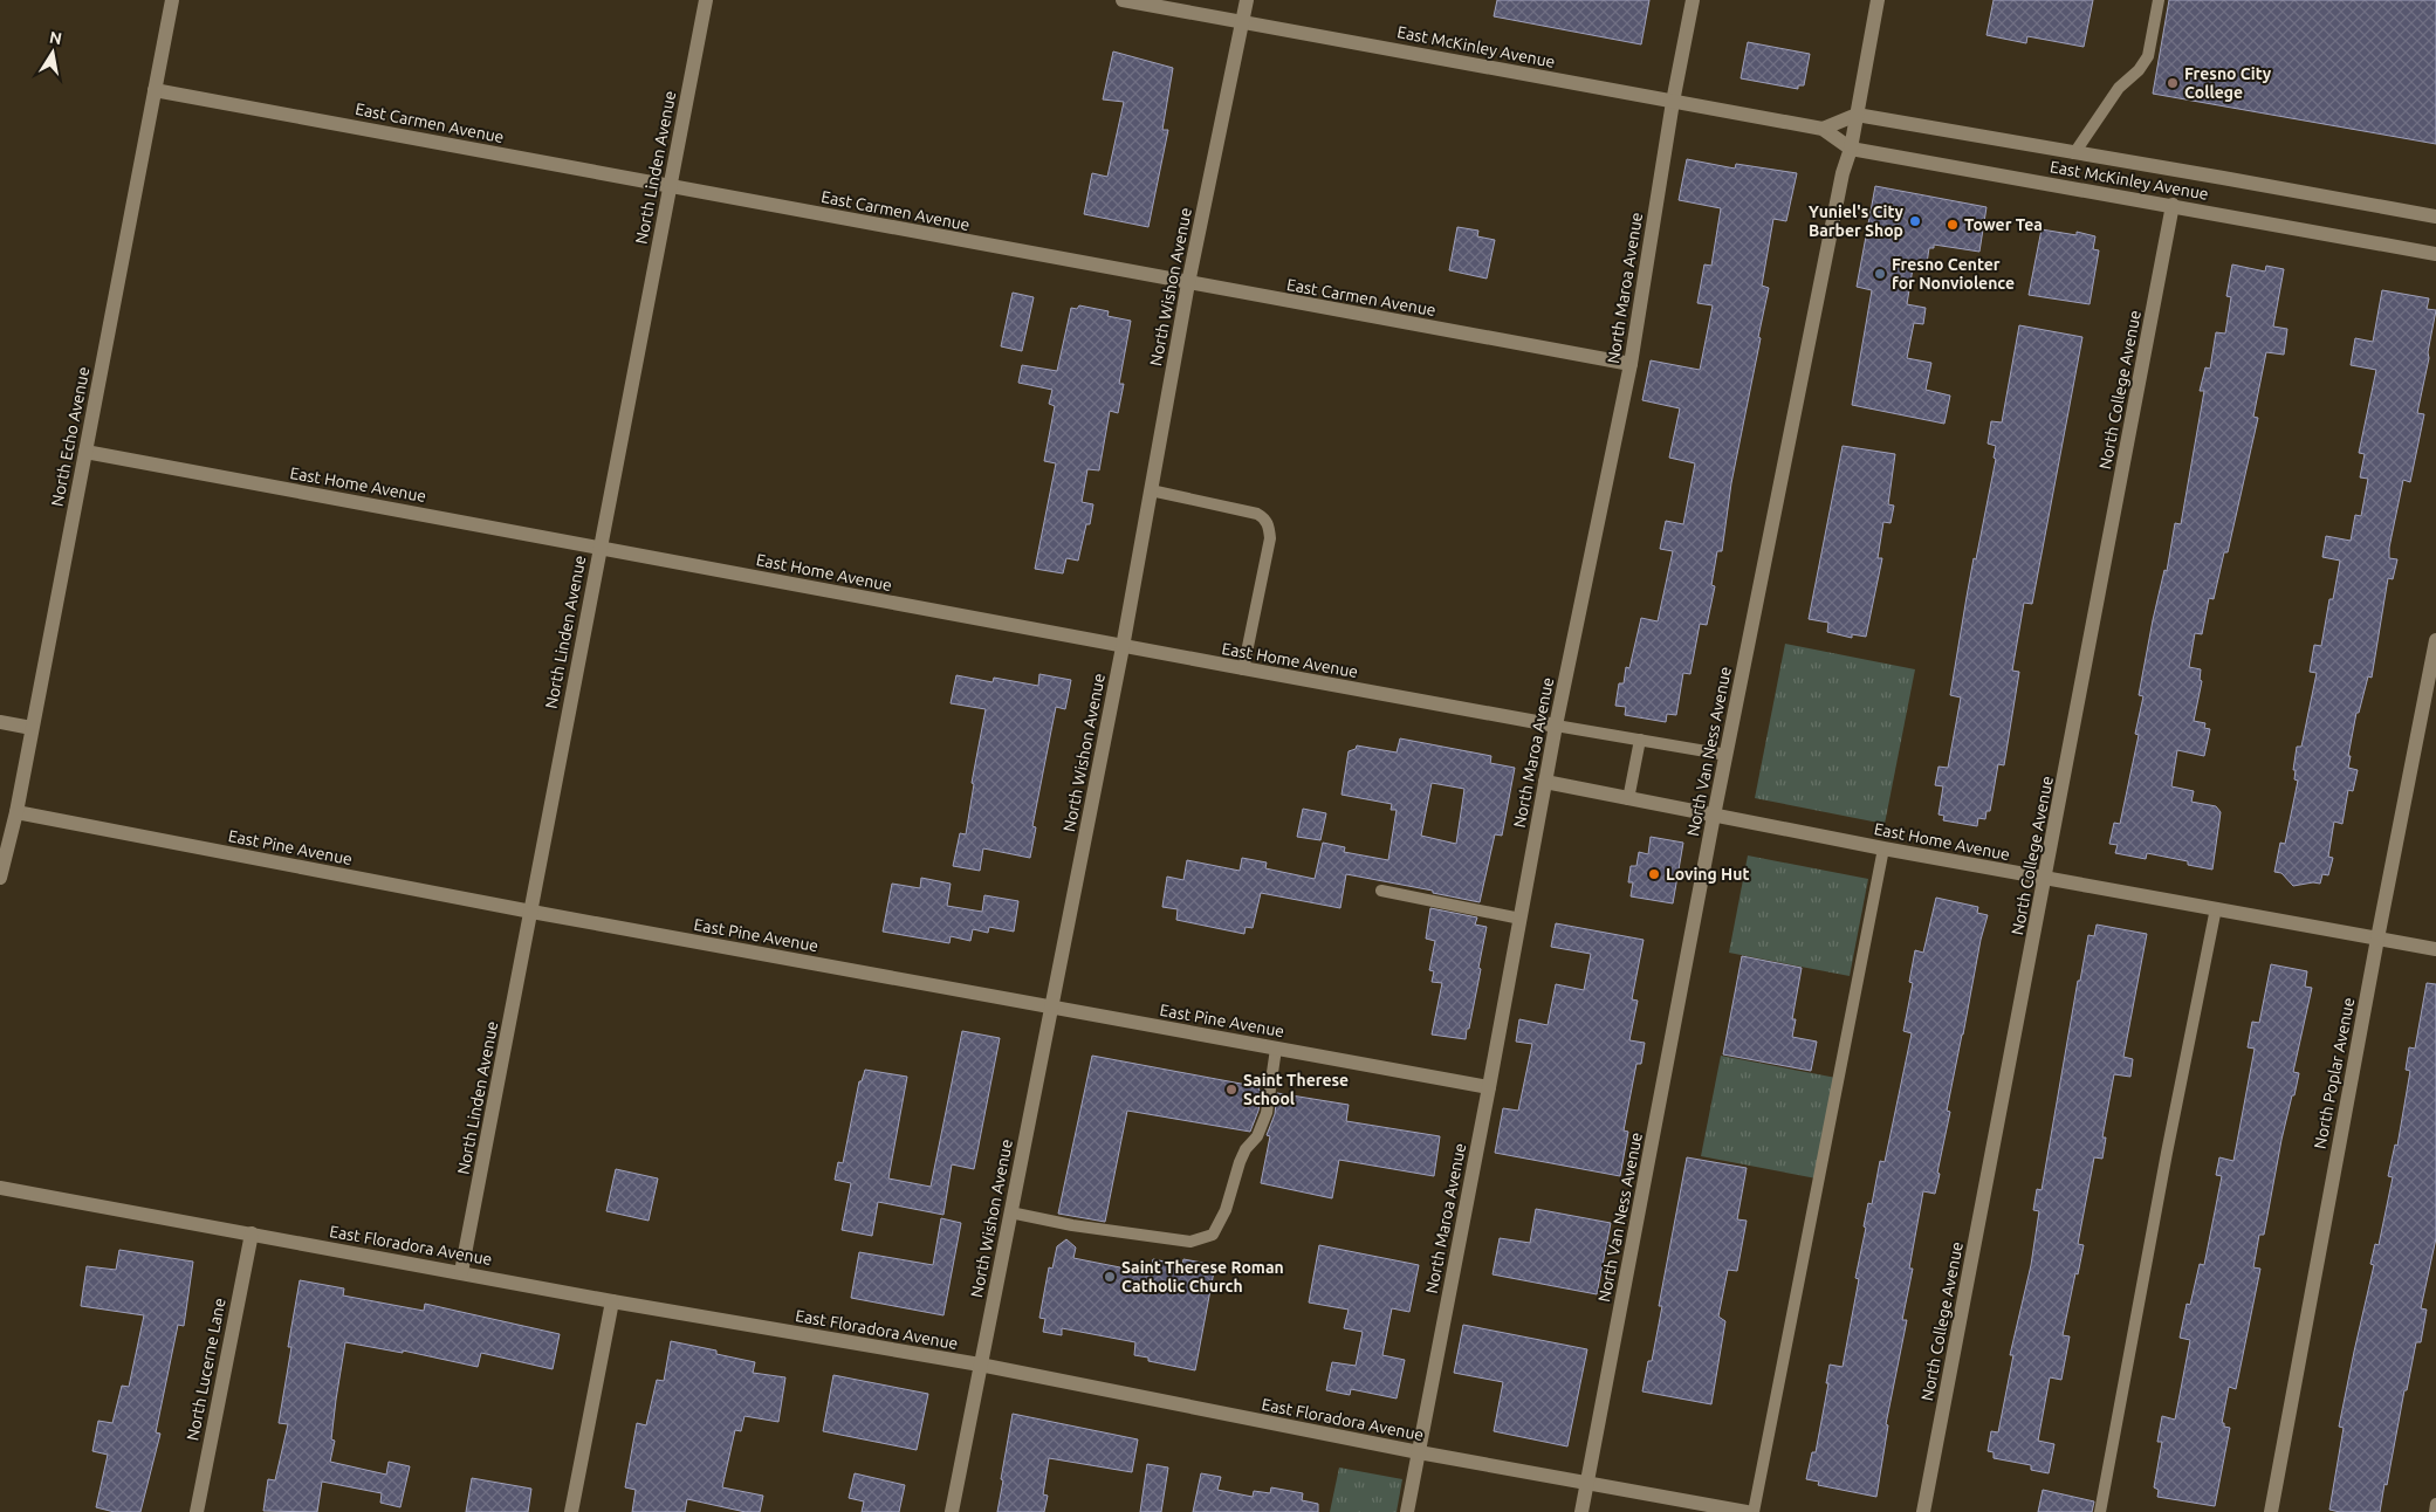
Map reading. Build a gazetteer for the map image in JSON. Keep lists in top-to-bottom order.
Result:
{
  "streets": {
    "street": [
      "East McKinley Avenue",
      "East Carmen Avenue",
      "North Linden Avenue",
      "North Wishon Avenue",
      "North Maroa Avenue",
      "North College Avenue",
      "North Echo Avenue",
      "East Home Avenue",
      "North Van Ness Avenue",
      "East Pine Avenue",
      "North Poplar Avenue",
      "East Floradora Avenue",
      "North Lucerne Lane"
    ]
  },
  "crossings": [
    ["East McKinley Avenue", "North Wishon Avenue"],
    ["East McKinley Avenue", "North Maroa Avenue"],
    ["East McKinley Avenue", "North College Avenue"],
    ["East McKinley Avenue", "North Van Ness Avenue"],
    ["East Carmen Avenue", "North Linden Avenue"],
    ["East Carmen Avenue", "North Wishon Avenue"],
    ["East Carmen Avenue", "North Maroa Avenue"],
    ["East Carmen Avenue", "North Echo Avenue"],
    ["North Linden Avenue", "East Home Avenue"],
    ["North Linden Avenue", "East Pine Avenue"],
    ["North Linden Avenue", "East Floradora Avenue"],
    ["North Wishon Avenue", "East Home Avenue"],
    ["North Wishon Avenue", "East Pine Avenue"],
    ["North Wishon Avenue", "East Floradora Avenue"],
    ["North Maroa Avenue", "East Home Avenue"],
    ["North Maroa Avenue", "East Pine Avenue"],
    ["North Maroa Avenue", "East Floradora Avenue"],
    ["North College Avenue", "East Home Avenue"],
    ["North Echo Avenue", "East Home Avenue"],
    ["North Echo Avenue", "East Pine Avenue"],
    ["East Home Avenue", "North Van Ness Avenue"],
    ["East Home Avenue", "North Poplar Avenue"],
    ["North Van Ness Avenue", "East Floradora Avenue"],
    ["East Floradora Avenue", "North Lucerne Lane"]
  ],
  "places": [
    "Fresno City College",
    "Yuniel's City Barber Shop",
    "Tower Tea",
    "Fresno Center for Nonviolence",
    "Loving Hut",
    "Saint Therese School",
    "Saint Therese Roman Catholic Church"
  ],
  "north": "top"
}
